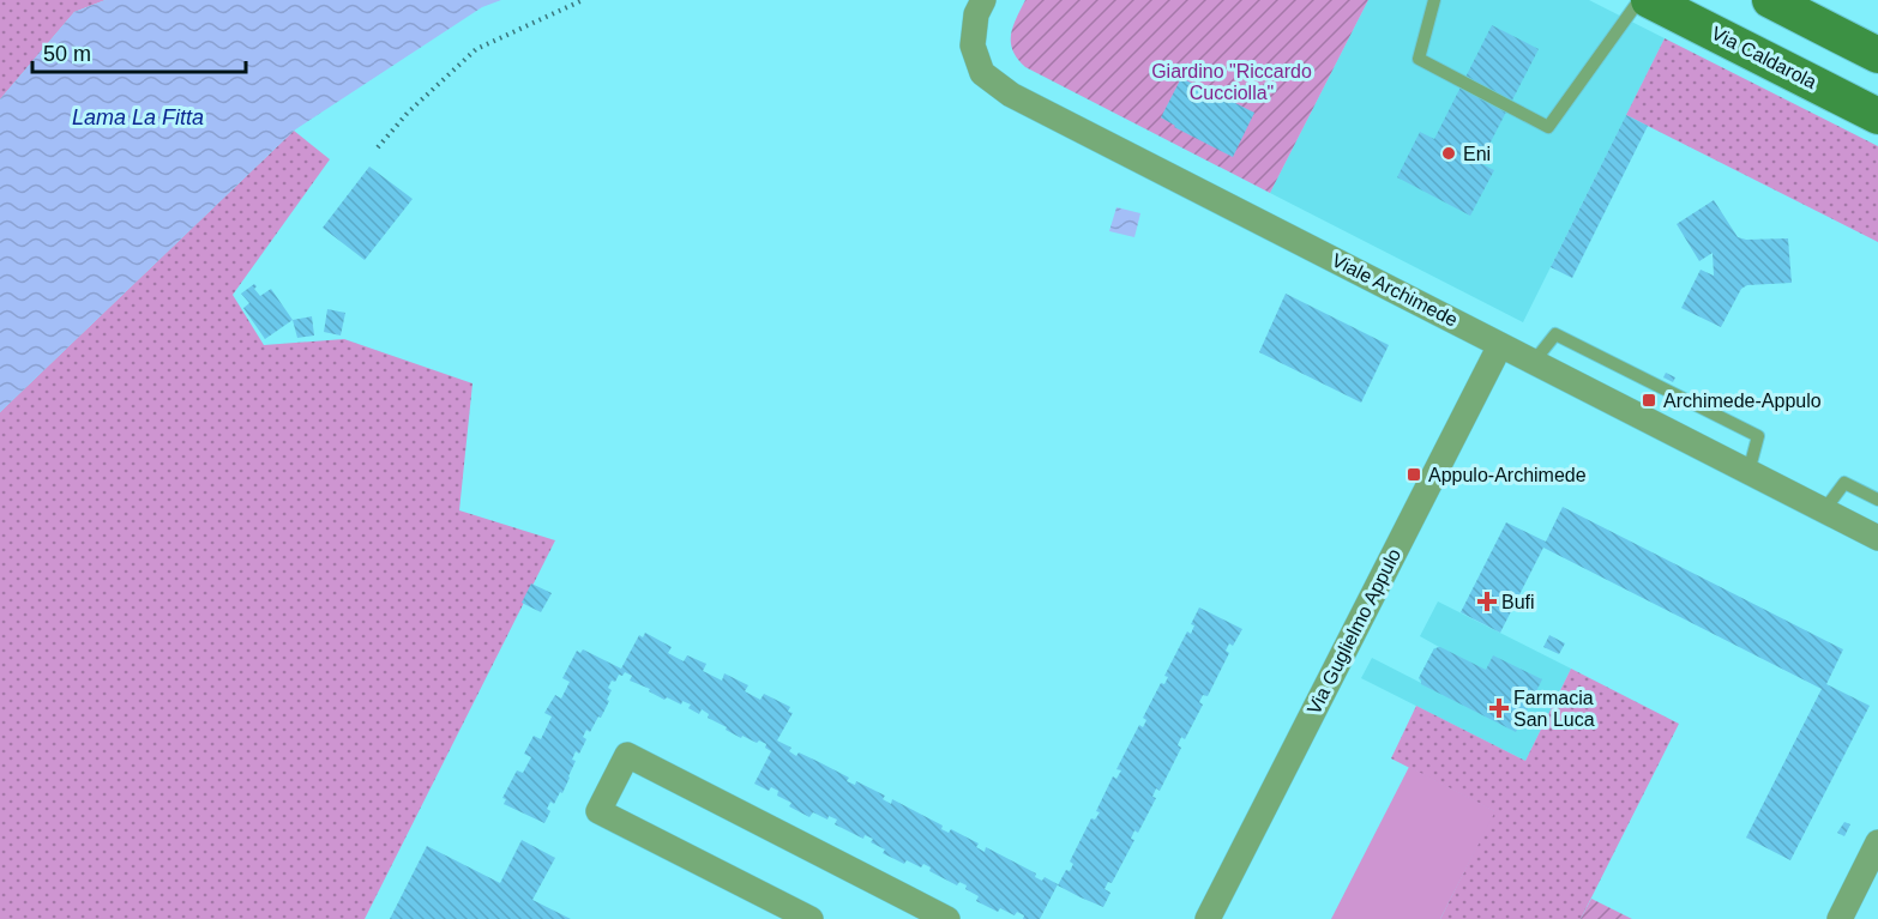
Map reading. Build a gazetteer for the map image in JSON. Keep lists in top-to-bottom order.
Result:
{
  "streets": {
    "street": ["Via Caldarola", "Viale Archimede", "Via Guglielmo Appulo"]
  },
  "crossings": [
    ["Viale Archimede", "Via Guglielmo Appulo"]
  ],
  "water": ["Lama La Fitta"],
  "parks": ["Giardino \"Riccardo Cucciolla\""],
  "places": {
    "other": ["Eni"],
    "transit": ["Archimede-Appulo", "Appulo-Archimede"],
    "health": ["Bufi", "Farmacia San Luca"]
  },
  "scale_bar": "50 m"
}
